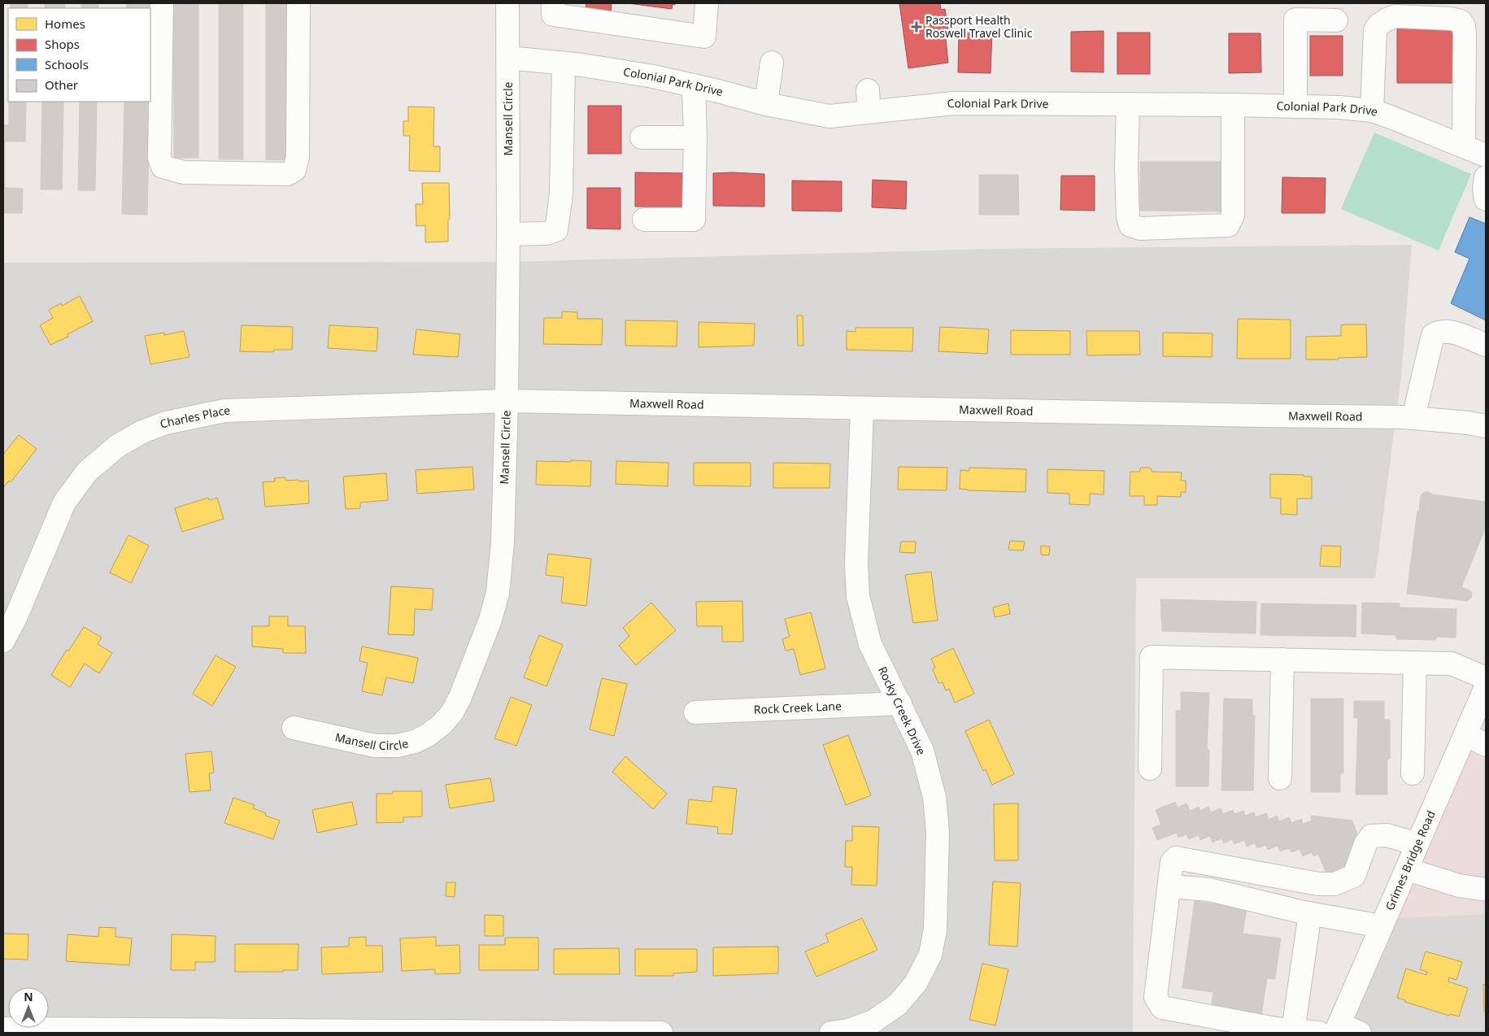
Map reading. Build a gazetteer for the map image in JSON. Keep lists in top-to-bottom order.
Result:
{
  "streets": {
    "street": [
      "Colonial Park Drive",
      "Mansell Circle",
      "Maxwell Road",
      "Charles Place",
      "Rock Creek Lane",
      "Rocky Creek Drive",
      "Grimes Bridge Road"
    ]
  },
  "crossings": [
    ["Colonial Park Drive", "Mansell Circle"],
    ["Mansell Circle", "Maxwell Road"],
    ["Mansell Circle", "Charles Place"],
    ["Maxwell Road", "Charles Place"],
    ["Maxwell Road", "Rocky Creek Drive"],
    ["Rock Creek Lane", "Rocky Creek Drive"]
  ],
  "places": {
    "health": ["Passport Health Roswell Travel Clinic"]
  },
  "legend": [
    "Homes",
    "Shops",
    "Schools",
    "Other"
  ],
  "north": "top"
}
